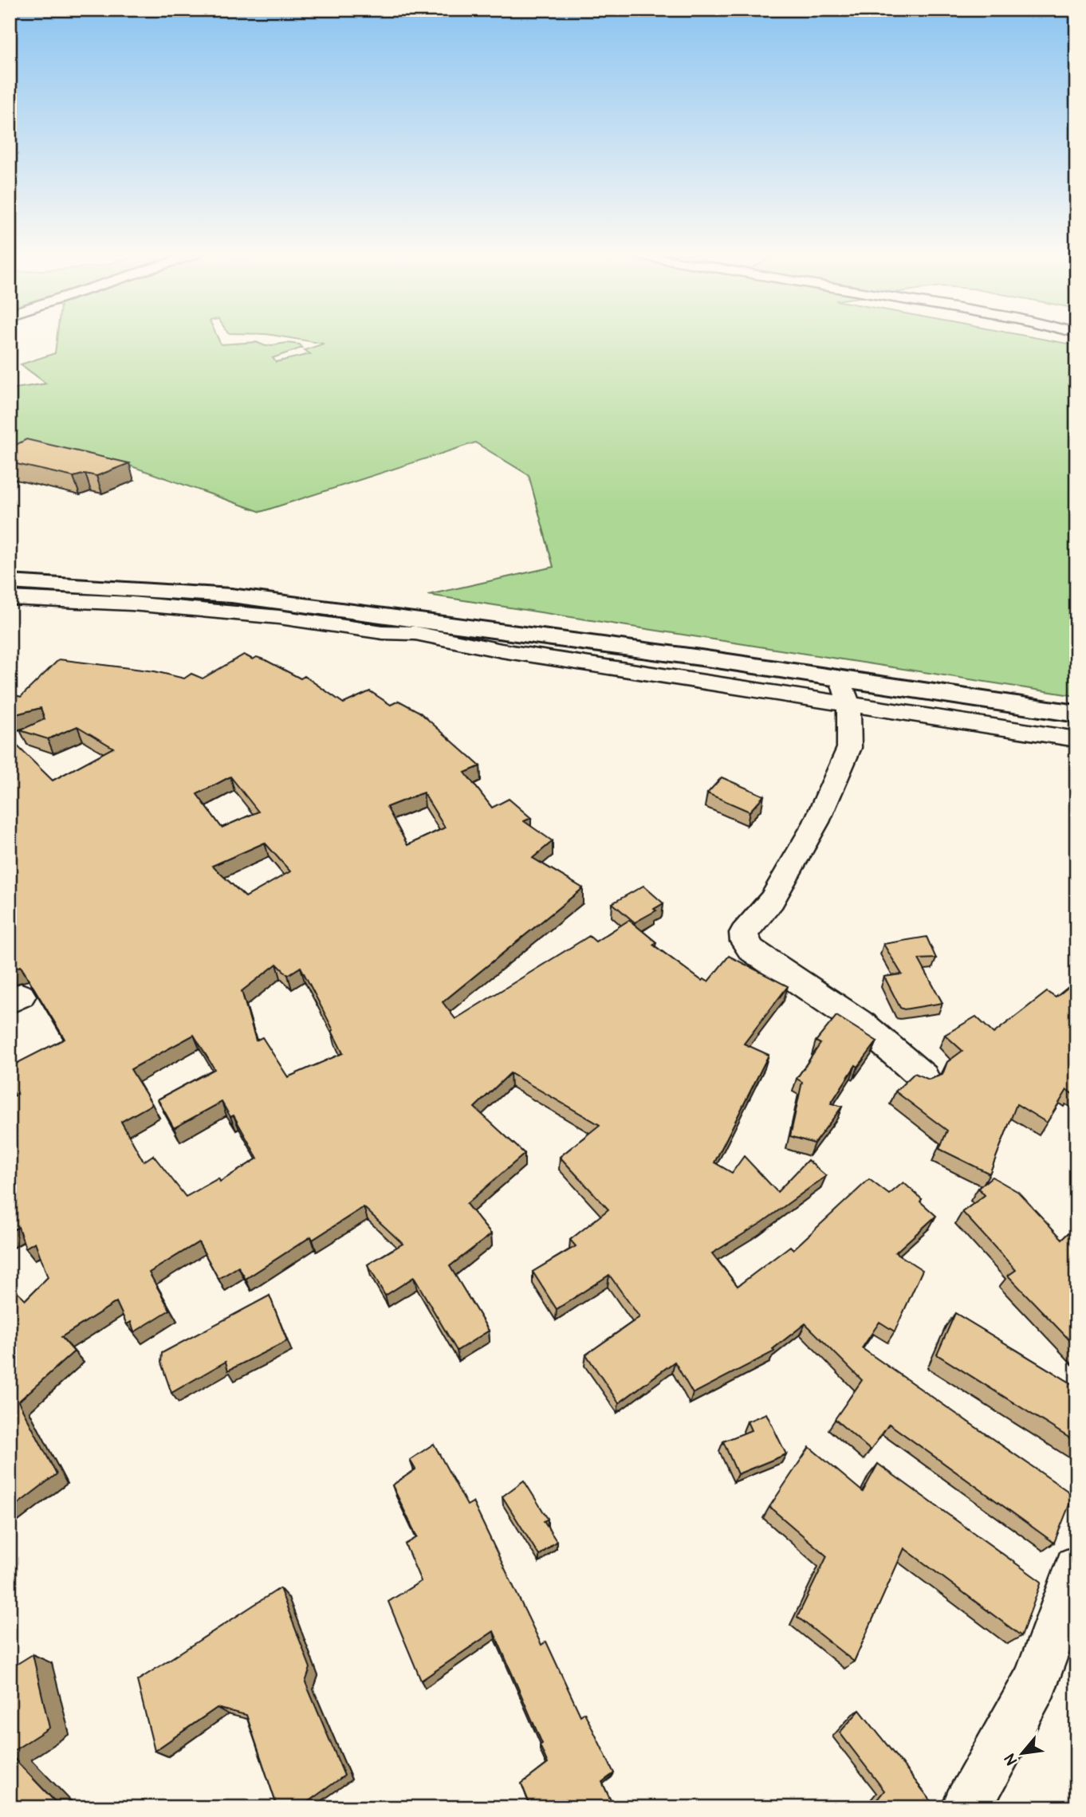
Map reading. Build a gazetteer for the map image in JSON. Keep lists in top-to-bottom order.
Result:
{
  "north": "bottom left"
}
